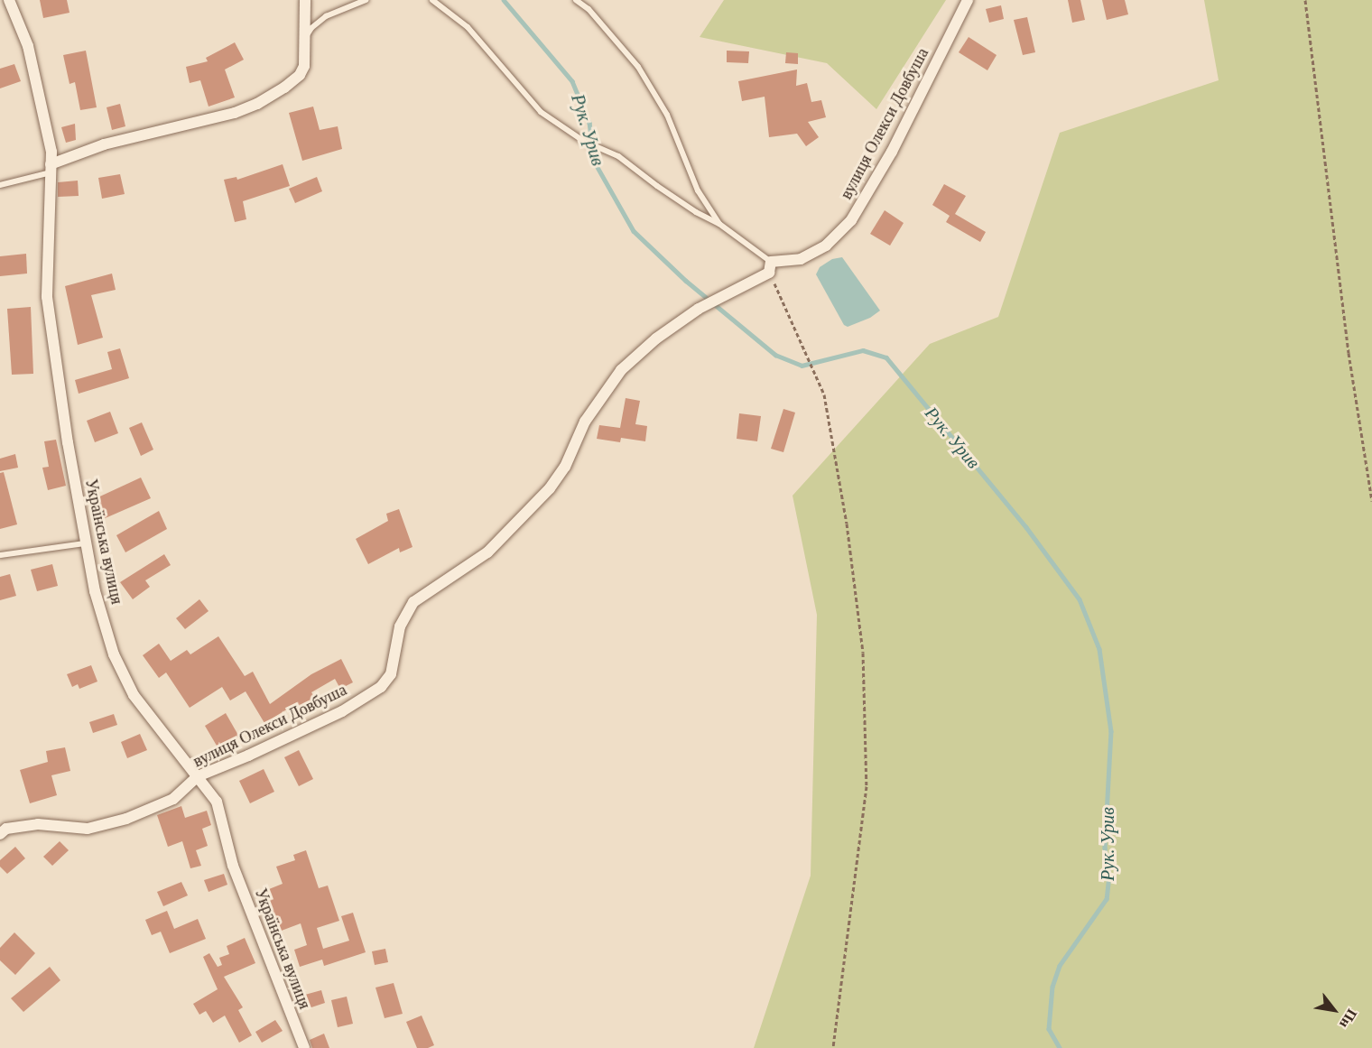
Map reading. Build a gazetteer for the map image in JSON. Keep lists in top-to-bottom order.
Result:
{
  "streets": {
    "street": ["вулиця Олекси Довбуша", "Українська вулиця"]
  },
  "crossings": [
    ["вулиця Олекси Довбуша", "Українська вулиця"]
  ],
  "water": ["Рук. Урив"],
  "north": "bottom right"
}
